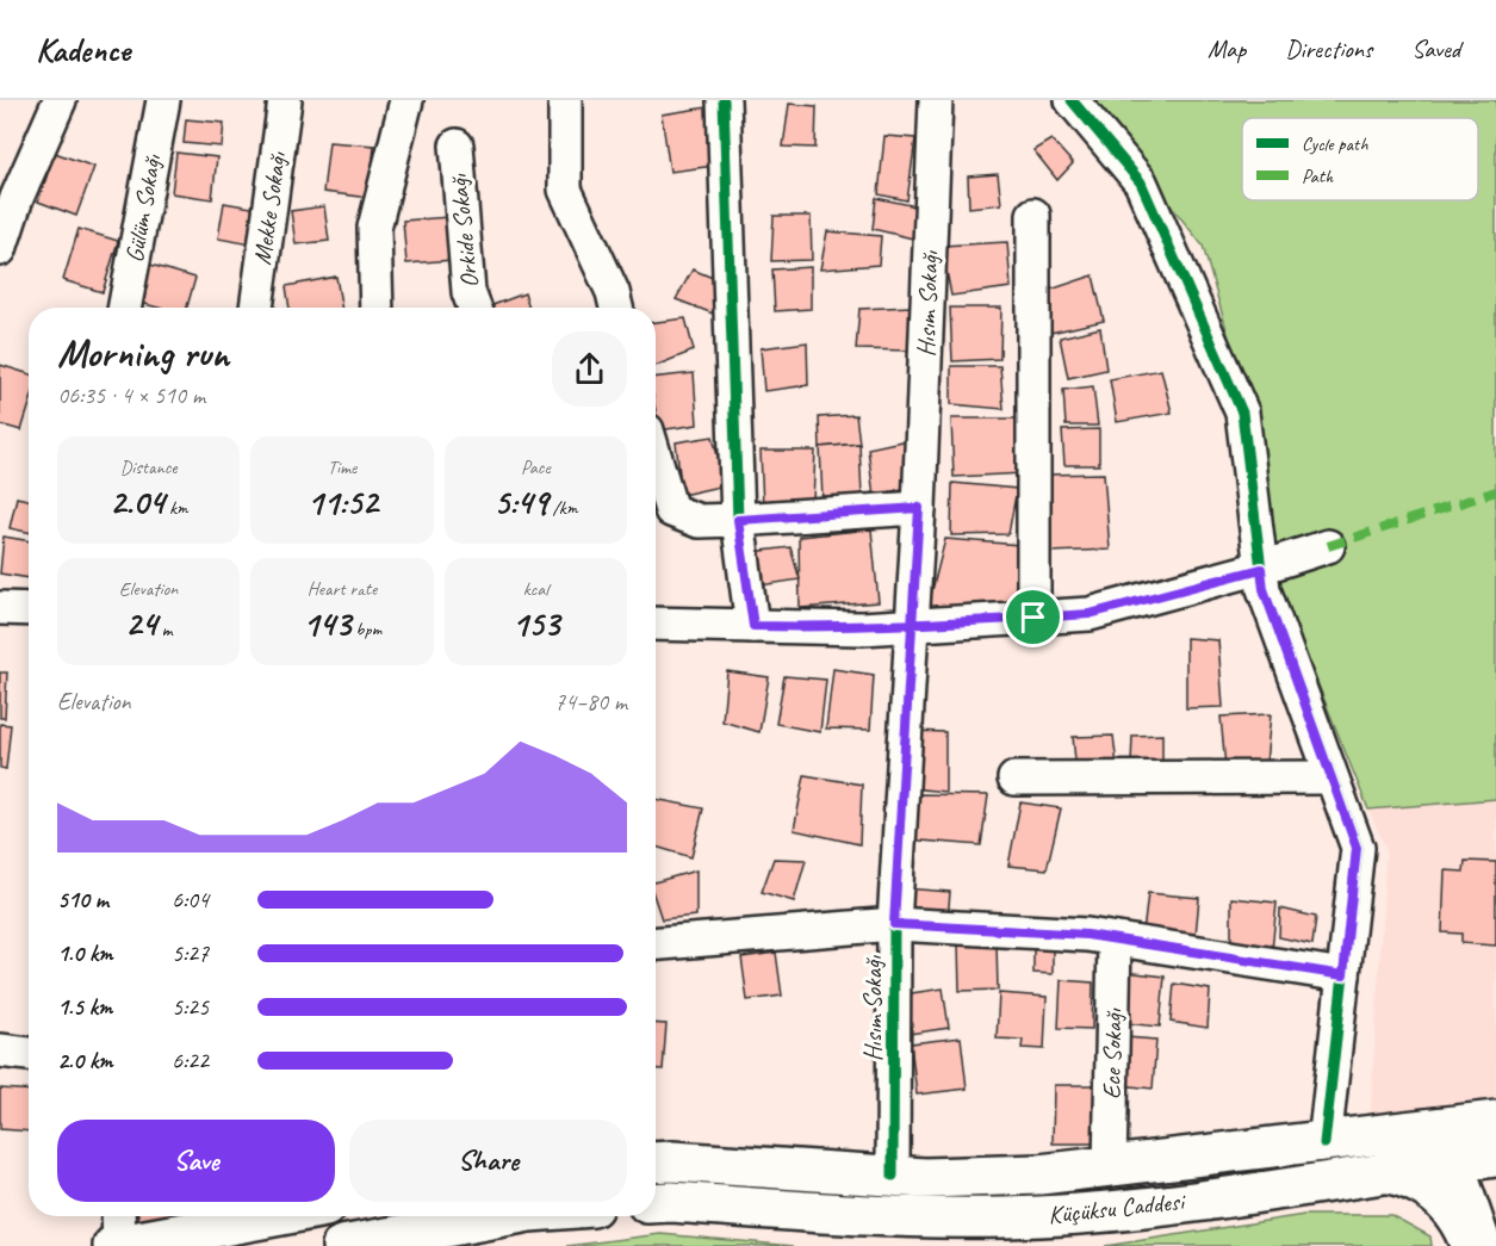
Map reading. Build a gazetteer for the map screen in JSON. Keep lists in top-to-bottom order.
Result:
{
  "streets": {
    "main road": ["Küçüksu Caddesi"],
    "street": [
      "Gülüm Sokağı",
      "Mekke Sokağı",
      "Orkide Sokağı",
      "Hısım Sokağı",
      "Ece Sokağı"
    ]
  },
  "crossings": [
    ["Hısım Sokağı", "Küçüksu Caddesi"],
    ["Ece Sokağı", "Küçüksu Caddesi"]
  ],
  "legend": ["Cycle path", "Path"],
  "page": {
    "header": "Kadence",
    "nav": ["Map", "Directions", "Saved"],
    "heading": ["Morning run", "06:35 · 4 × 510 m"],
    "stats": [
      ["Distance", "2.04 km"],
      ["Time", "11:52"],
      ["Pace", "5:49 /km"],
      ["Elevation", "24 m"],
      ["Heart rate", "143 bpm"],
      ["kcal", "153"]
    ],
    "chart": ["Elevation", "74–80 m"],
    "list": [
      {
        "name": "510 m",
        "note": "6:04"
      },
      {
        "name": "1.0 km",
        "note": "5:27"
      },
      {
        "name": "1.5 km",
        "note": "5:25"
      },
      {
        "name": "2.0 km",
        "note": "6:22"
      }
    ],
    "buttons": ["Save", "Share"]
  }
}
